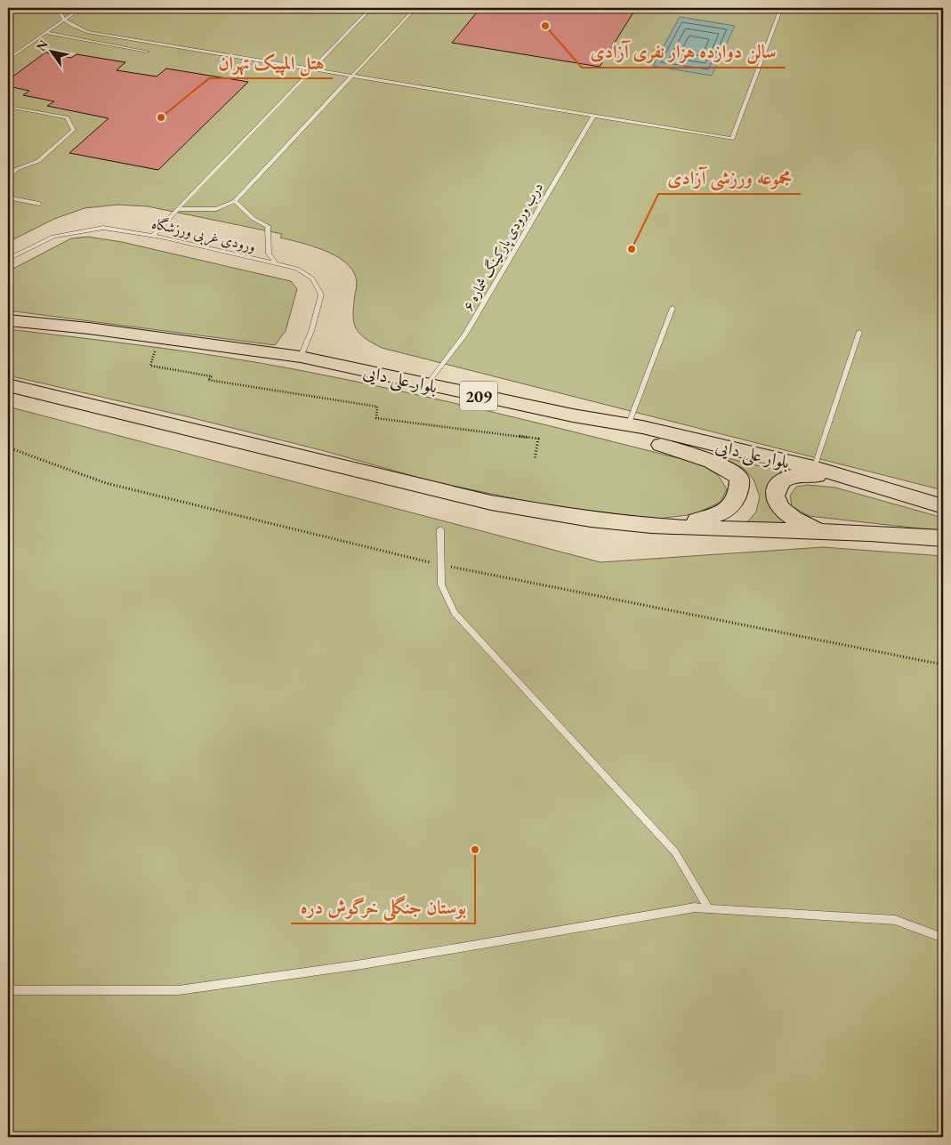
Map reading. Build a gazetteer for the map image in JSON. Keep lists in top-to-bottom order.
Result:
{
  "streets": {
    "main road": ["بلوار علی دایی", "209"],
    "lane": ["ورودی غربی ورزشگاه", "درب ورودی پارکینگ شماره ۶"]
  },
  "crossings": [
    ["ورودی غربی ورزشگاه", "بلوار علی دایی"],
    ["درب ورودی پارکینگ شماره ۶", "بلوار علی دایی"]
  ],
  "places": [
    "سالن دوازده هزار نفری آزادی",
    "هتل المپیک تهران",
    "مجموعه ورزشی آزادی",
    "بوستان جنگلی خرگوش دره"
  ],
  "north": "top left"
}
